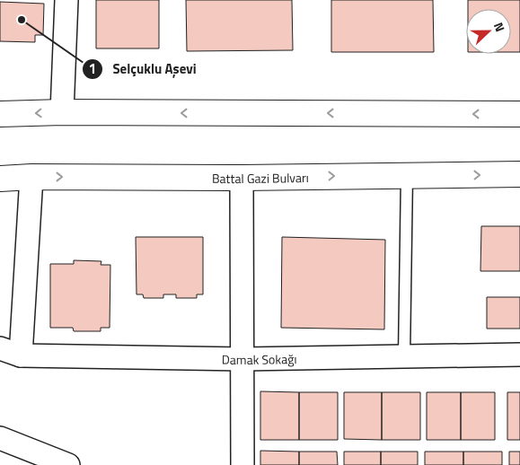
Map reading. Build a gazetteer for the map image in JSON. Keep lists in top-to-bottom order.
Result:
{
  "streets": {
    "main road": ["Battal Gazi Bulvarı"],
    "street": ["Damak Sokağı"]
  },
  "places": ["Selçuklu Aşevi"],
  "north": "right"
}
